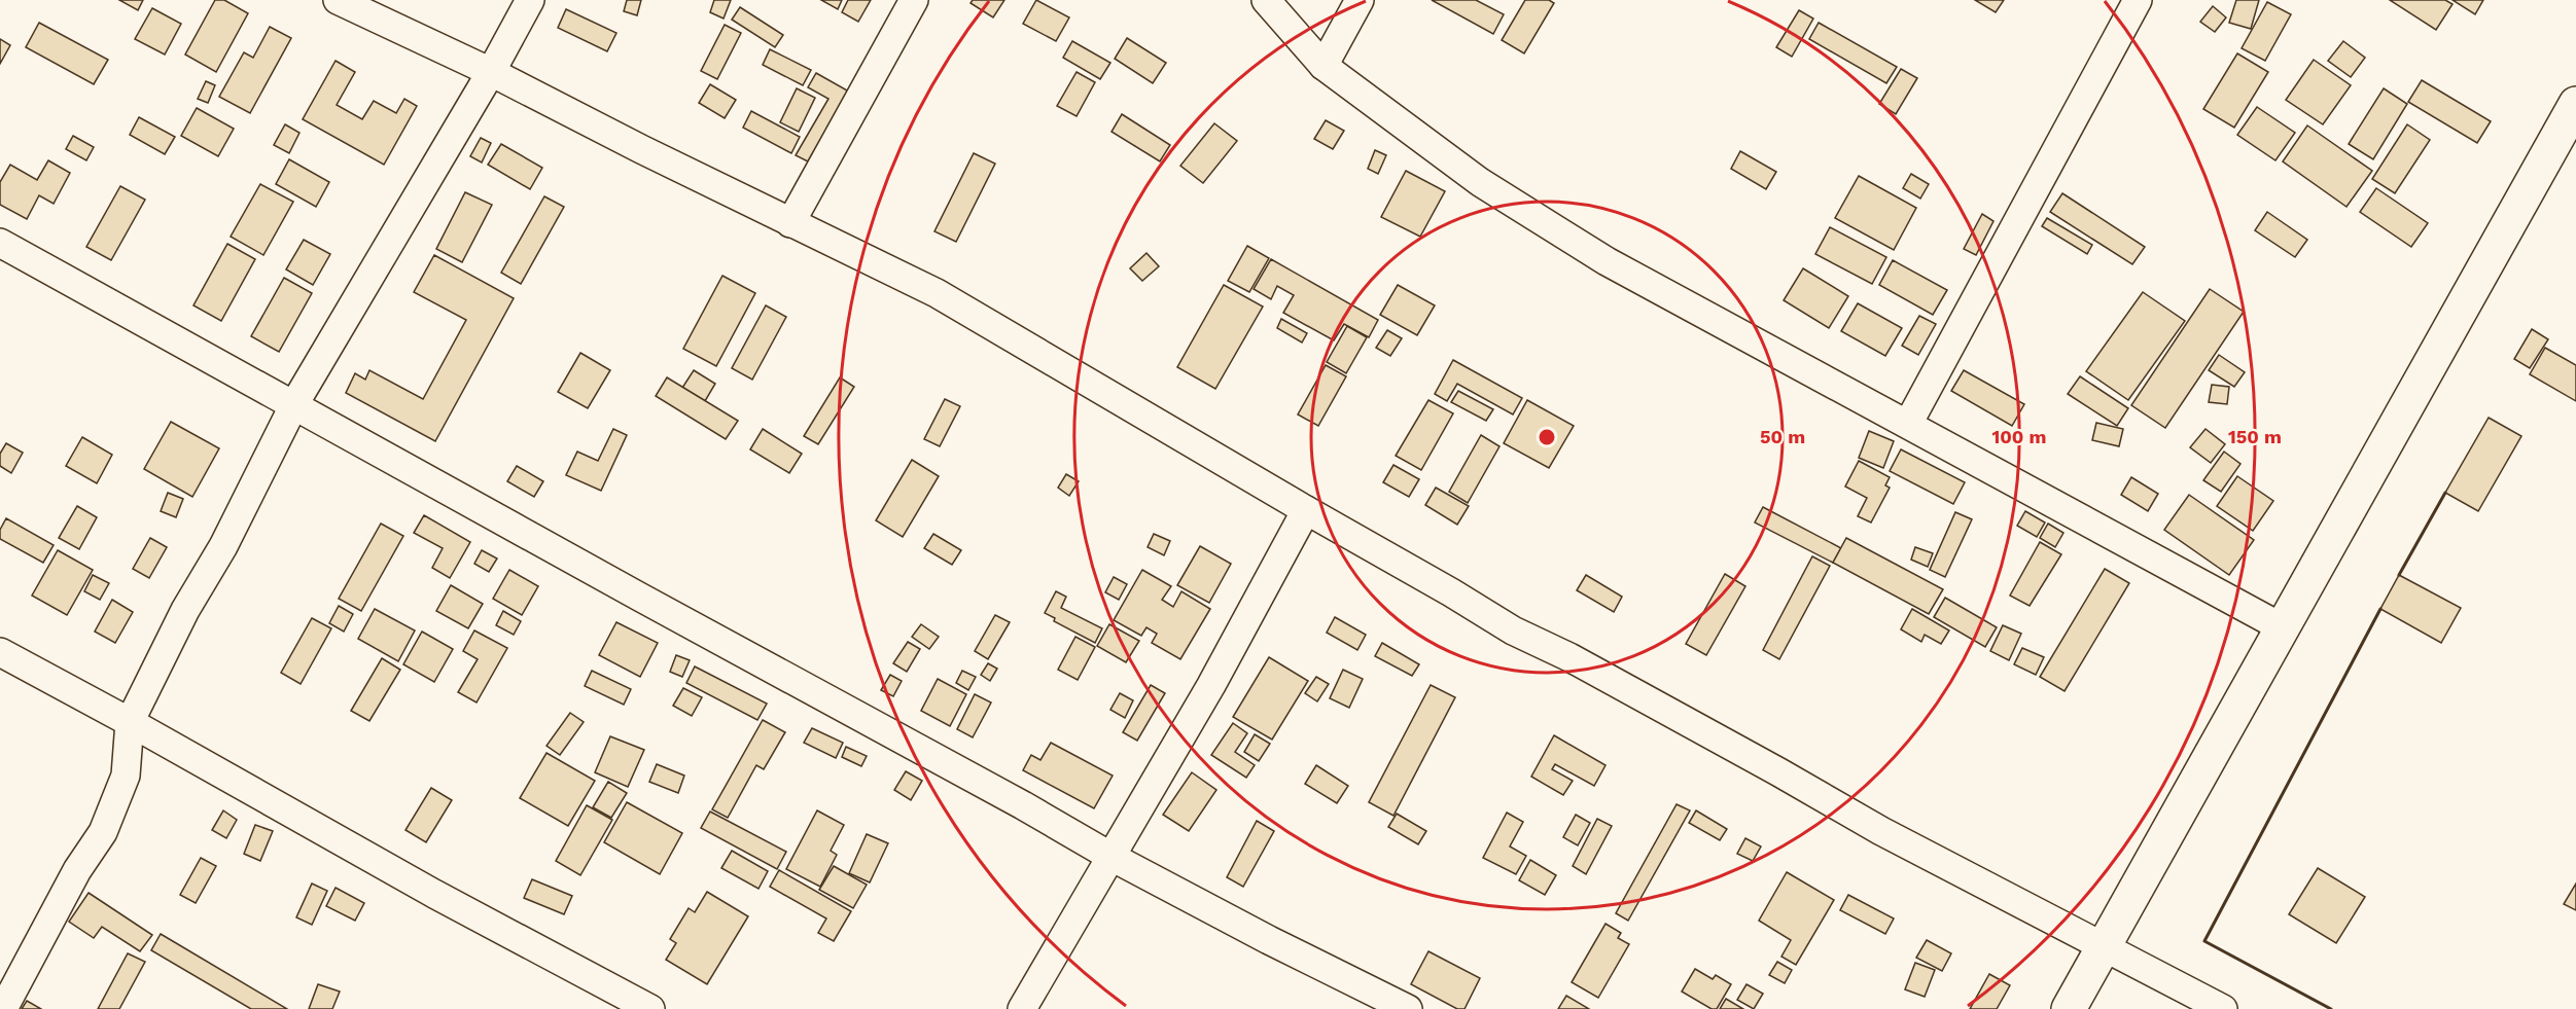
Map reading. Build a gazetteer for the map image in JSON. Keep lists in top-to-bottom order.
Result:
{
  "rings": ["50 m", "100 m", "150 m"]
}
